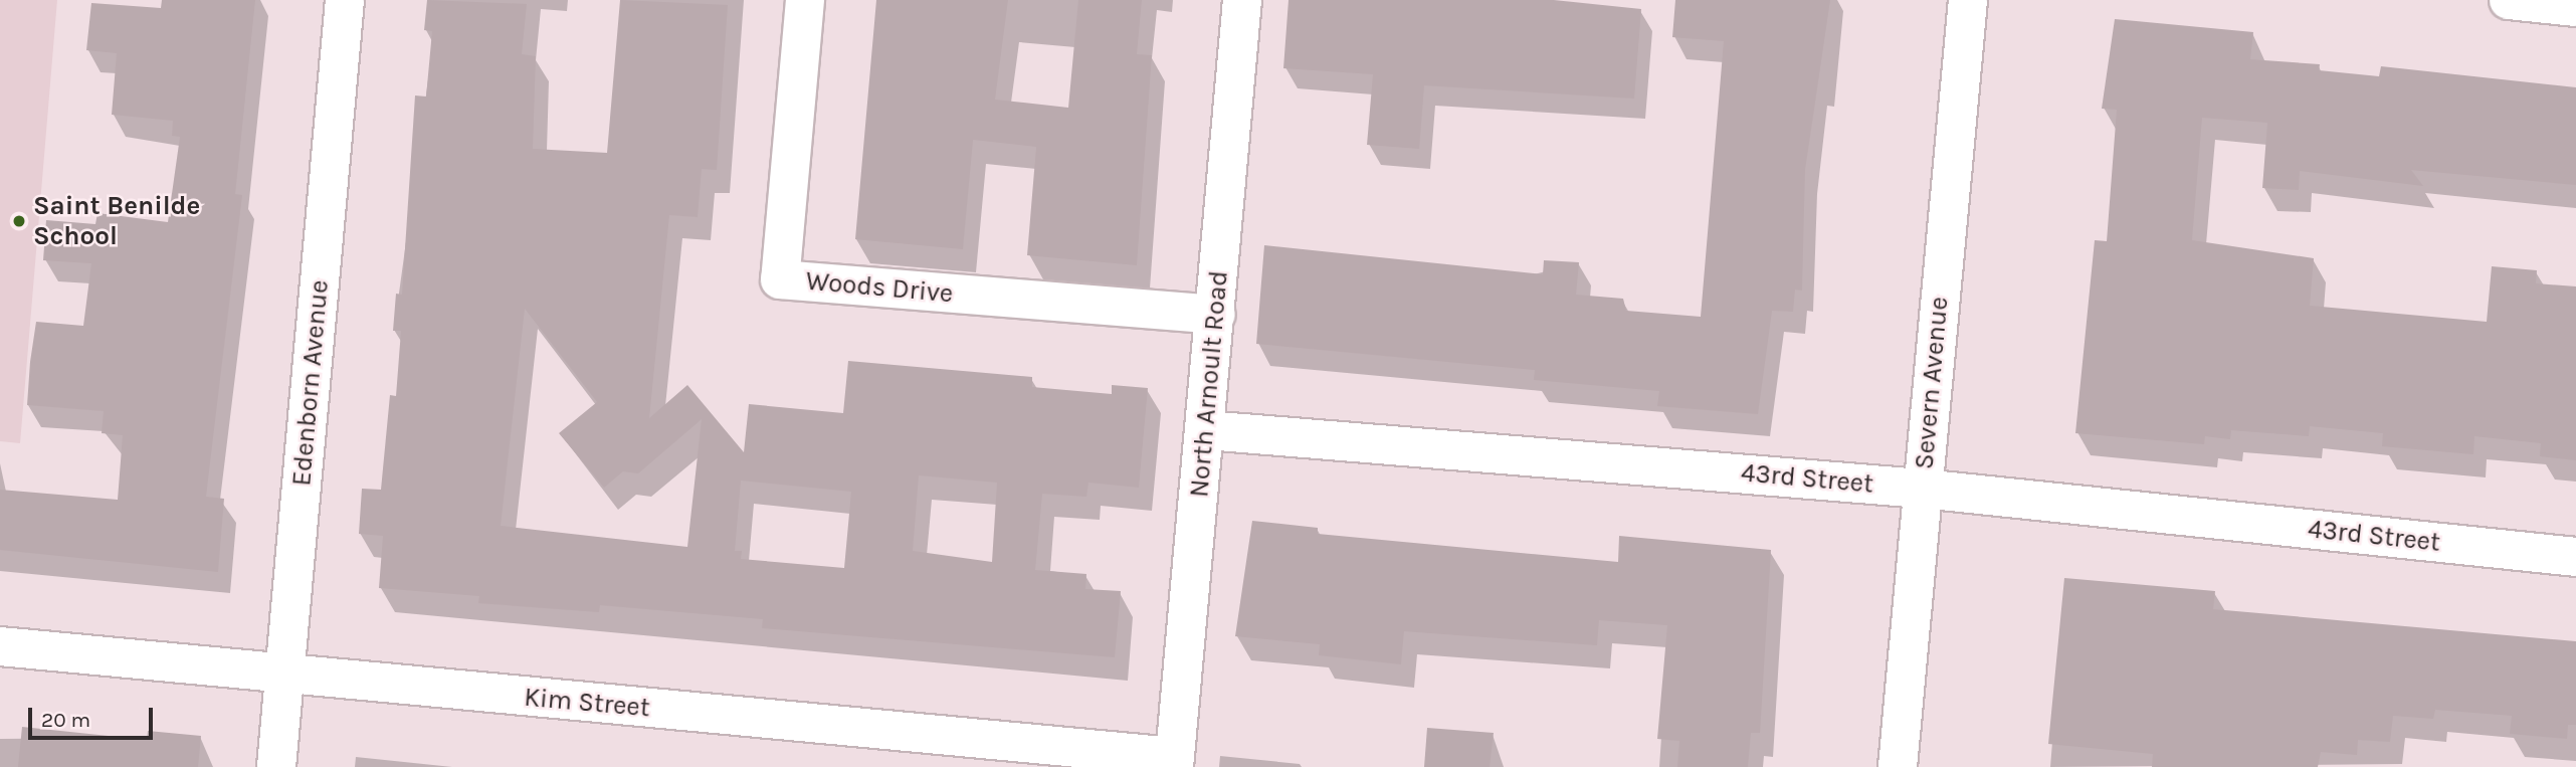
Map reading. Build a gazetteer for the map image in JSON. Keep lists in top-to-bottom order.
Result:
{
  "streets": {
    "street": [
      "Woods Drive",
      "Edenborn Avenue",
      "Severn Avenue",
      "North Arnoult Road",
      "43rd Street",
      "Kim Street"
    ]
  },
  "crossings": [
    ["Woods Drive", "North Arnoult Road"],
    ["Edenborn Avenue", "Kim Street"],
    ["Severn Avenue", "43rd Street"],
    ["North Arnoult Road", "43rd Street"],
    ["North Arnoult Road", "Kim Street"]
  ],
  "places": ["Saint Benilde School"],
  "scale_bar": "20 m"
}
